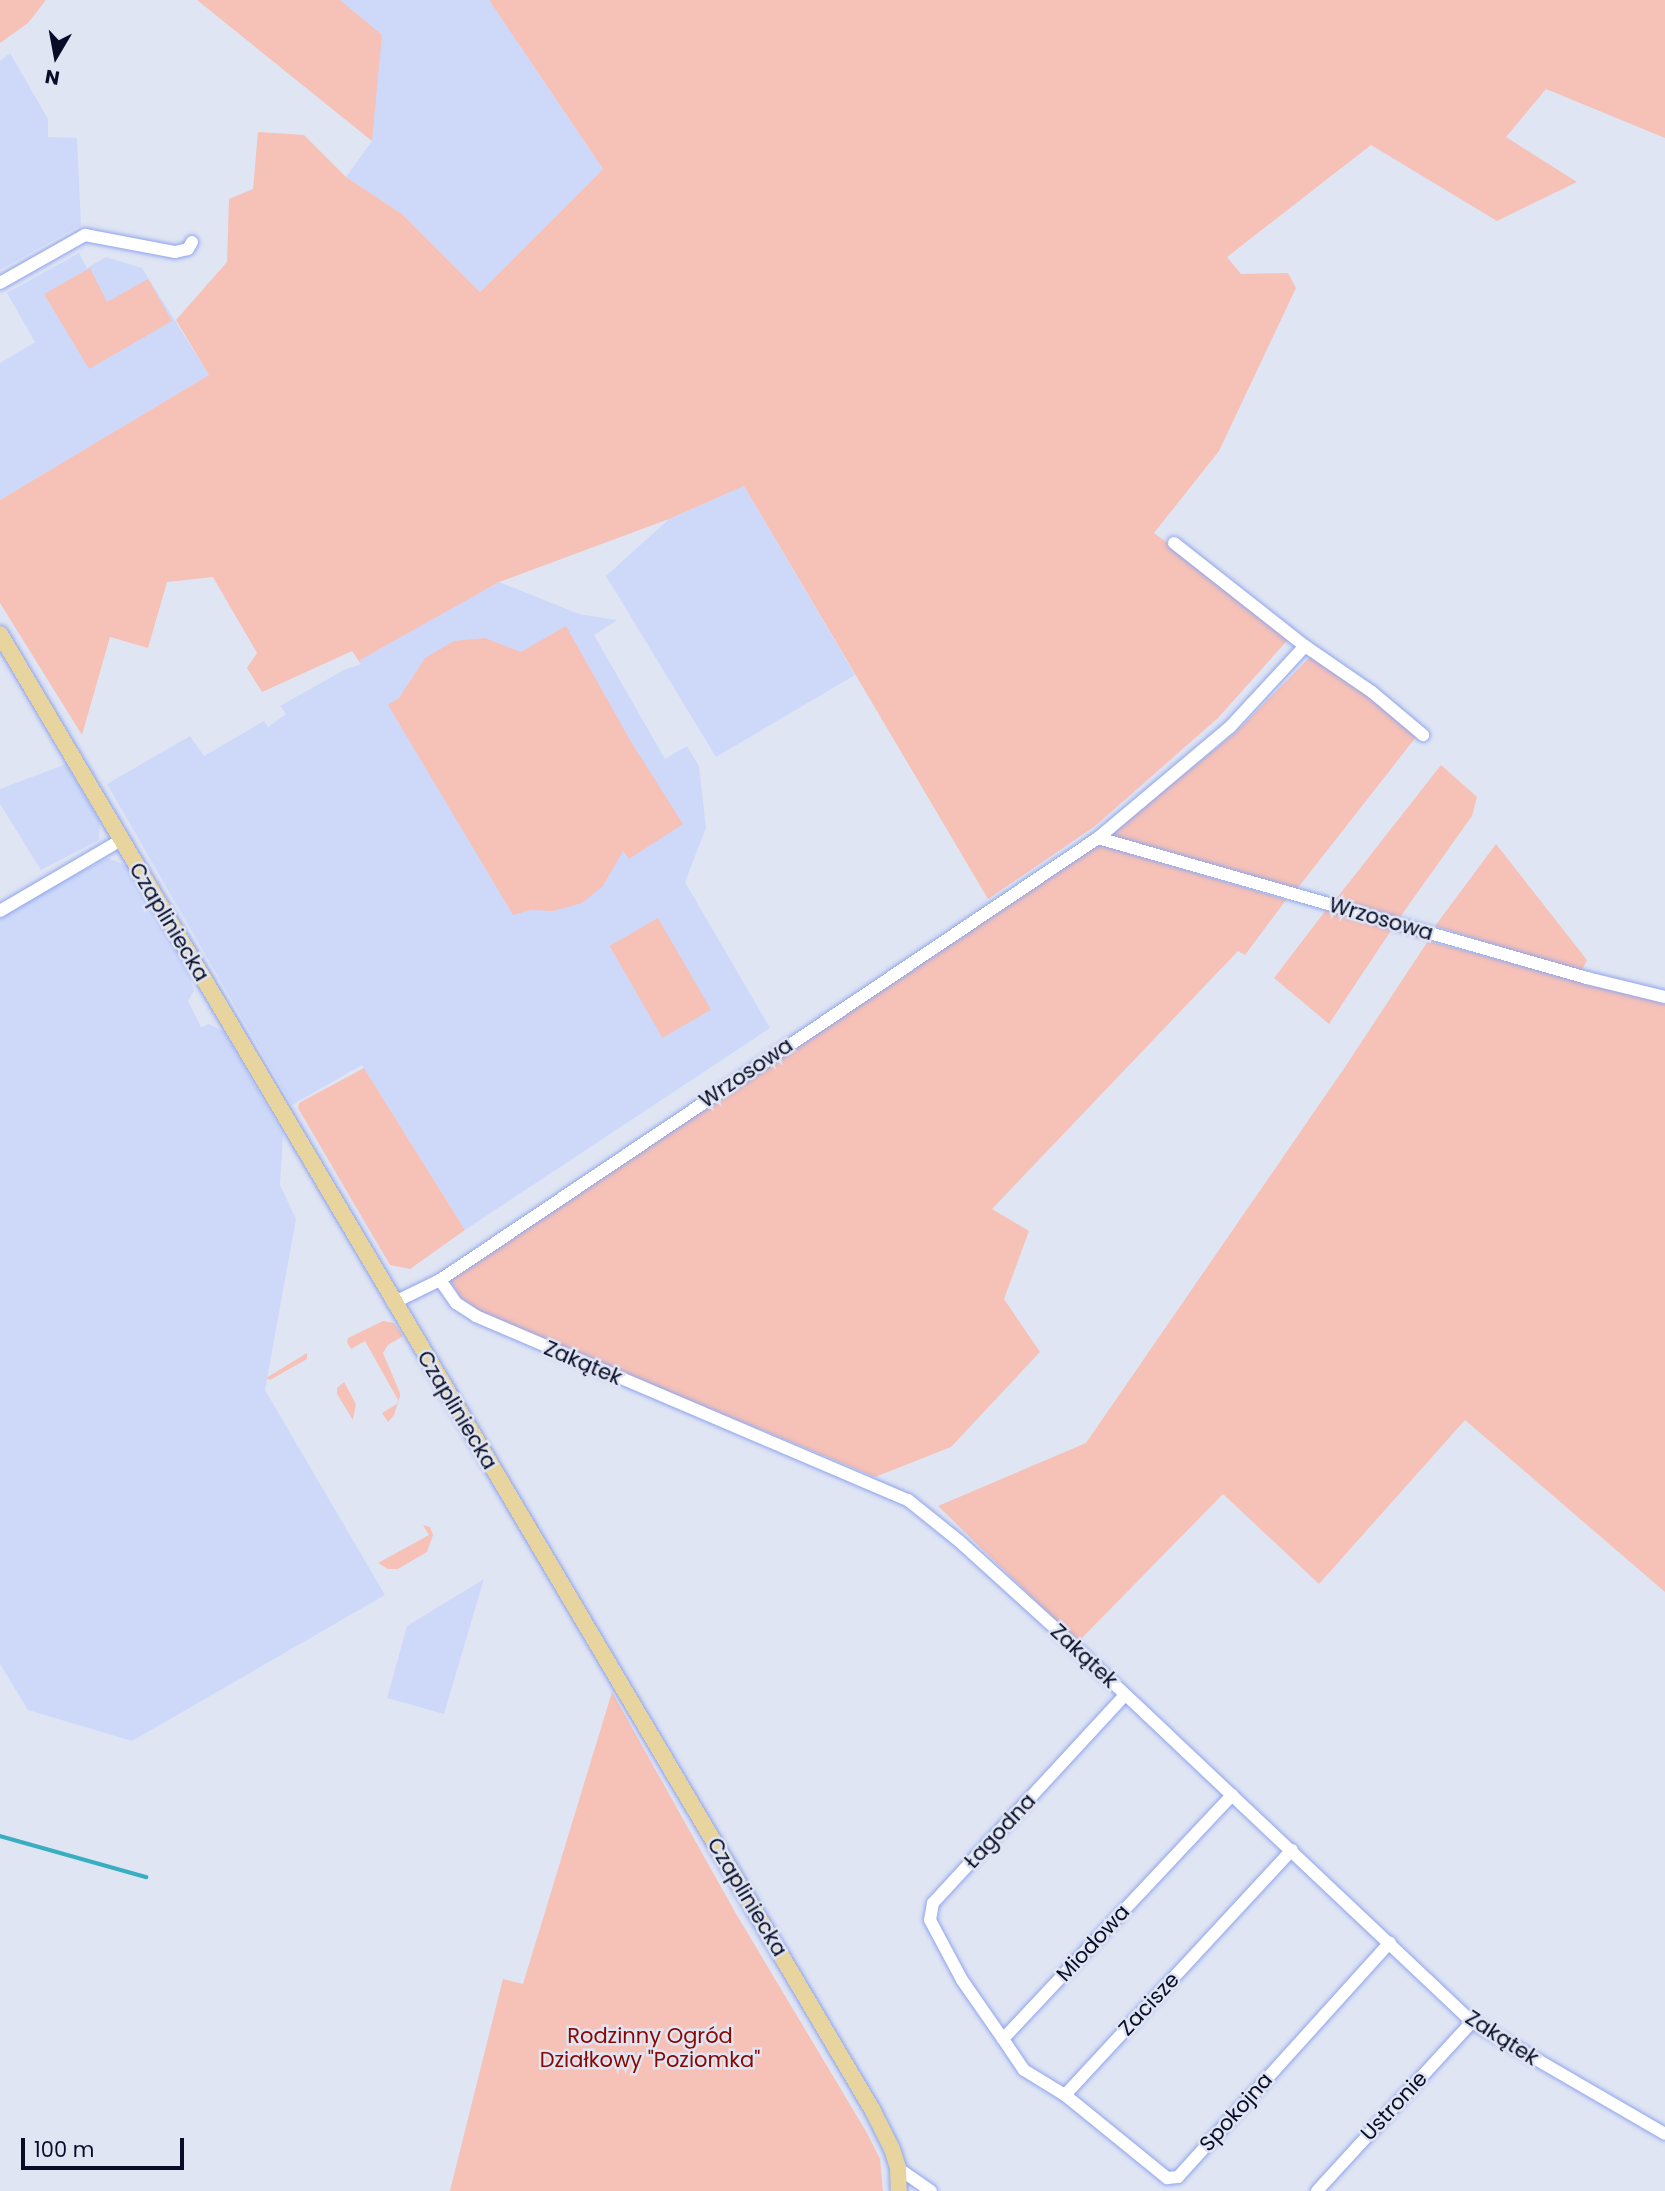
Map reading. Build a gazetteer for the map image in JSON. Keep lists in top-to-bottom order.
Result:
{
  "streets": {
    "main road": ["Czapliniecka"],
    "street": [
      "Wrzosowa",
      "Zakątek",
      "Łagodna",
      "Miodowa",
      "Zacisze",
      "Ustronie",
      "Spokojna"
    ]
  },
  "crossings": [
    ["Wrzosowa", "Czapliniecka"],
    ["Wrzosowa", "Zakątek"],
    ["Zakątek", "Łagodna"],
    ["Zakątek", "Miodowa"],
    ["Zakątek", "Zacisze"],
    ["Zakątek", "Ustronie"],
    ["Zakątek", "Spokojna"],
    ["Łagodna", "Miodowa"],
    ["Zacisze", "Spokojna"]
  ],
  "parks": ["Rodzinny Ogród Działkowy \"Poziomka\""],
  "scale_bar": "100 m",
  "north": "bottom"
}
